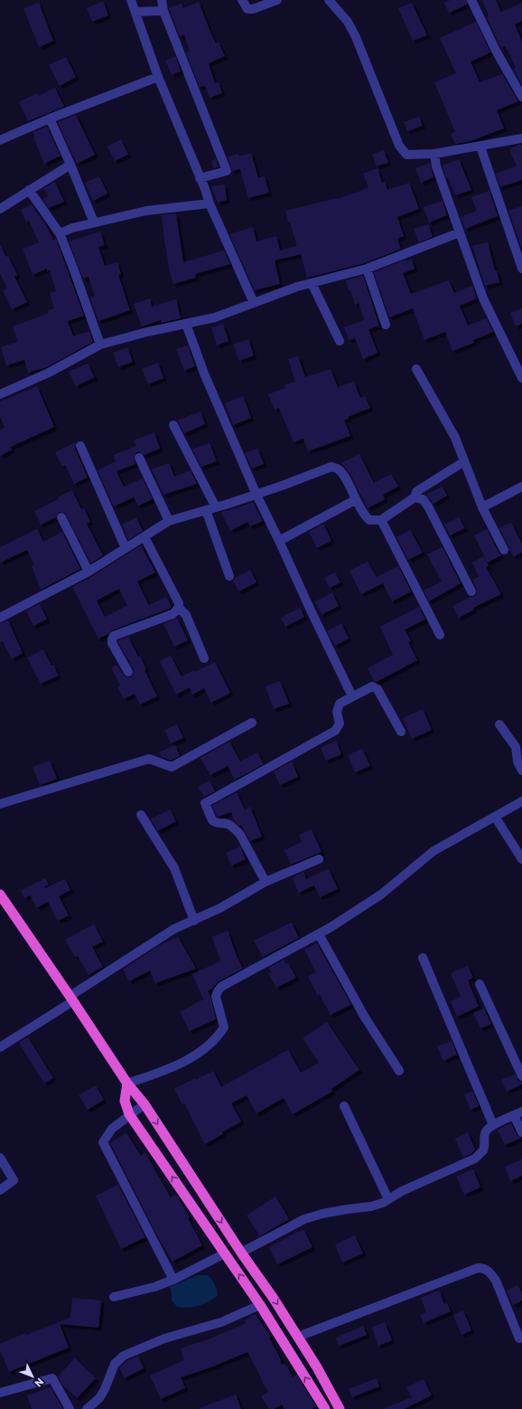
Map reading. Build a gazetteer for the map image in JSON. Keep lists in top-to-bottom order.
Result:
{
  "north": "bottom right"
}
